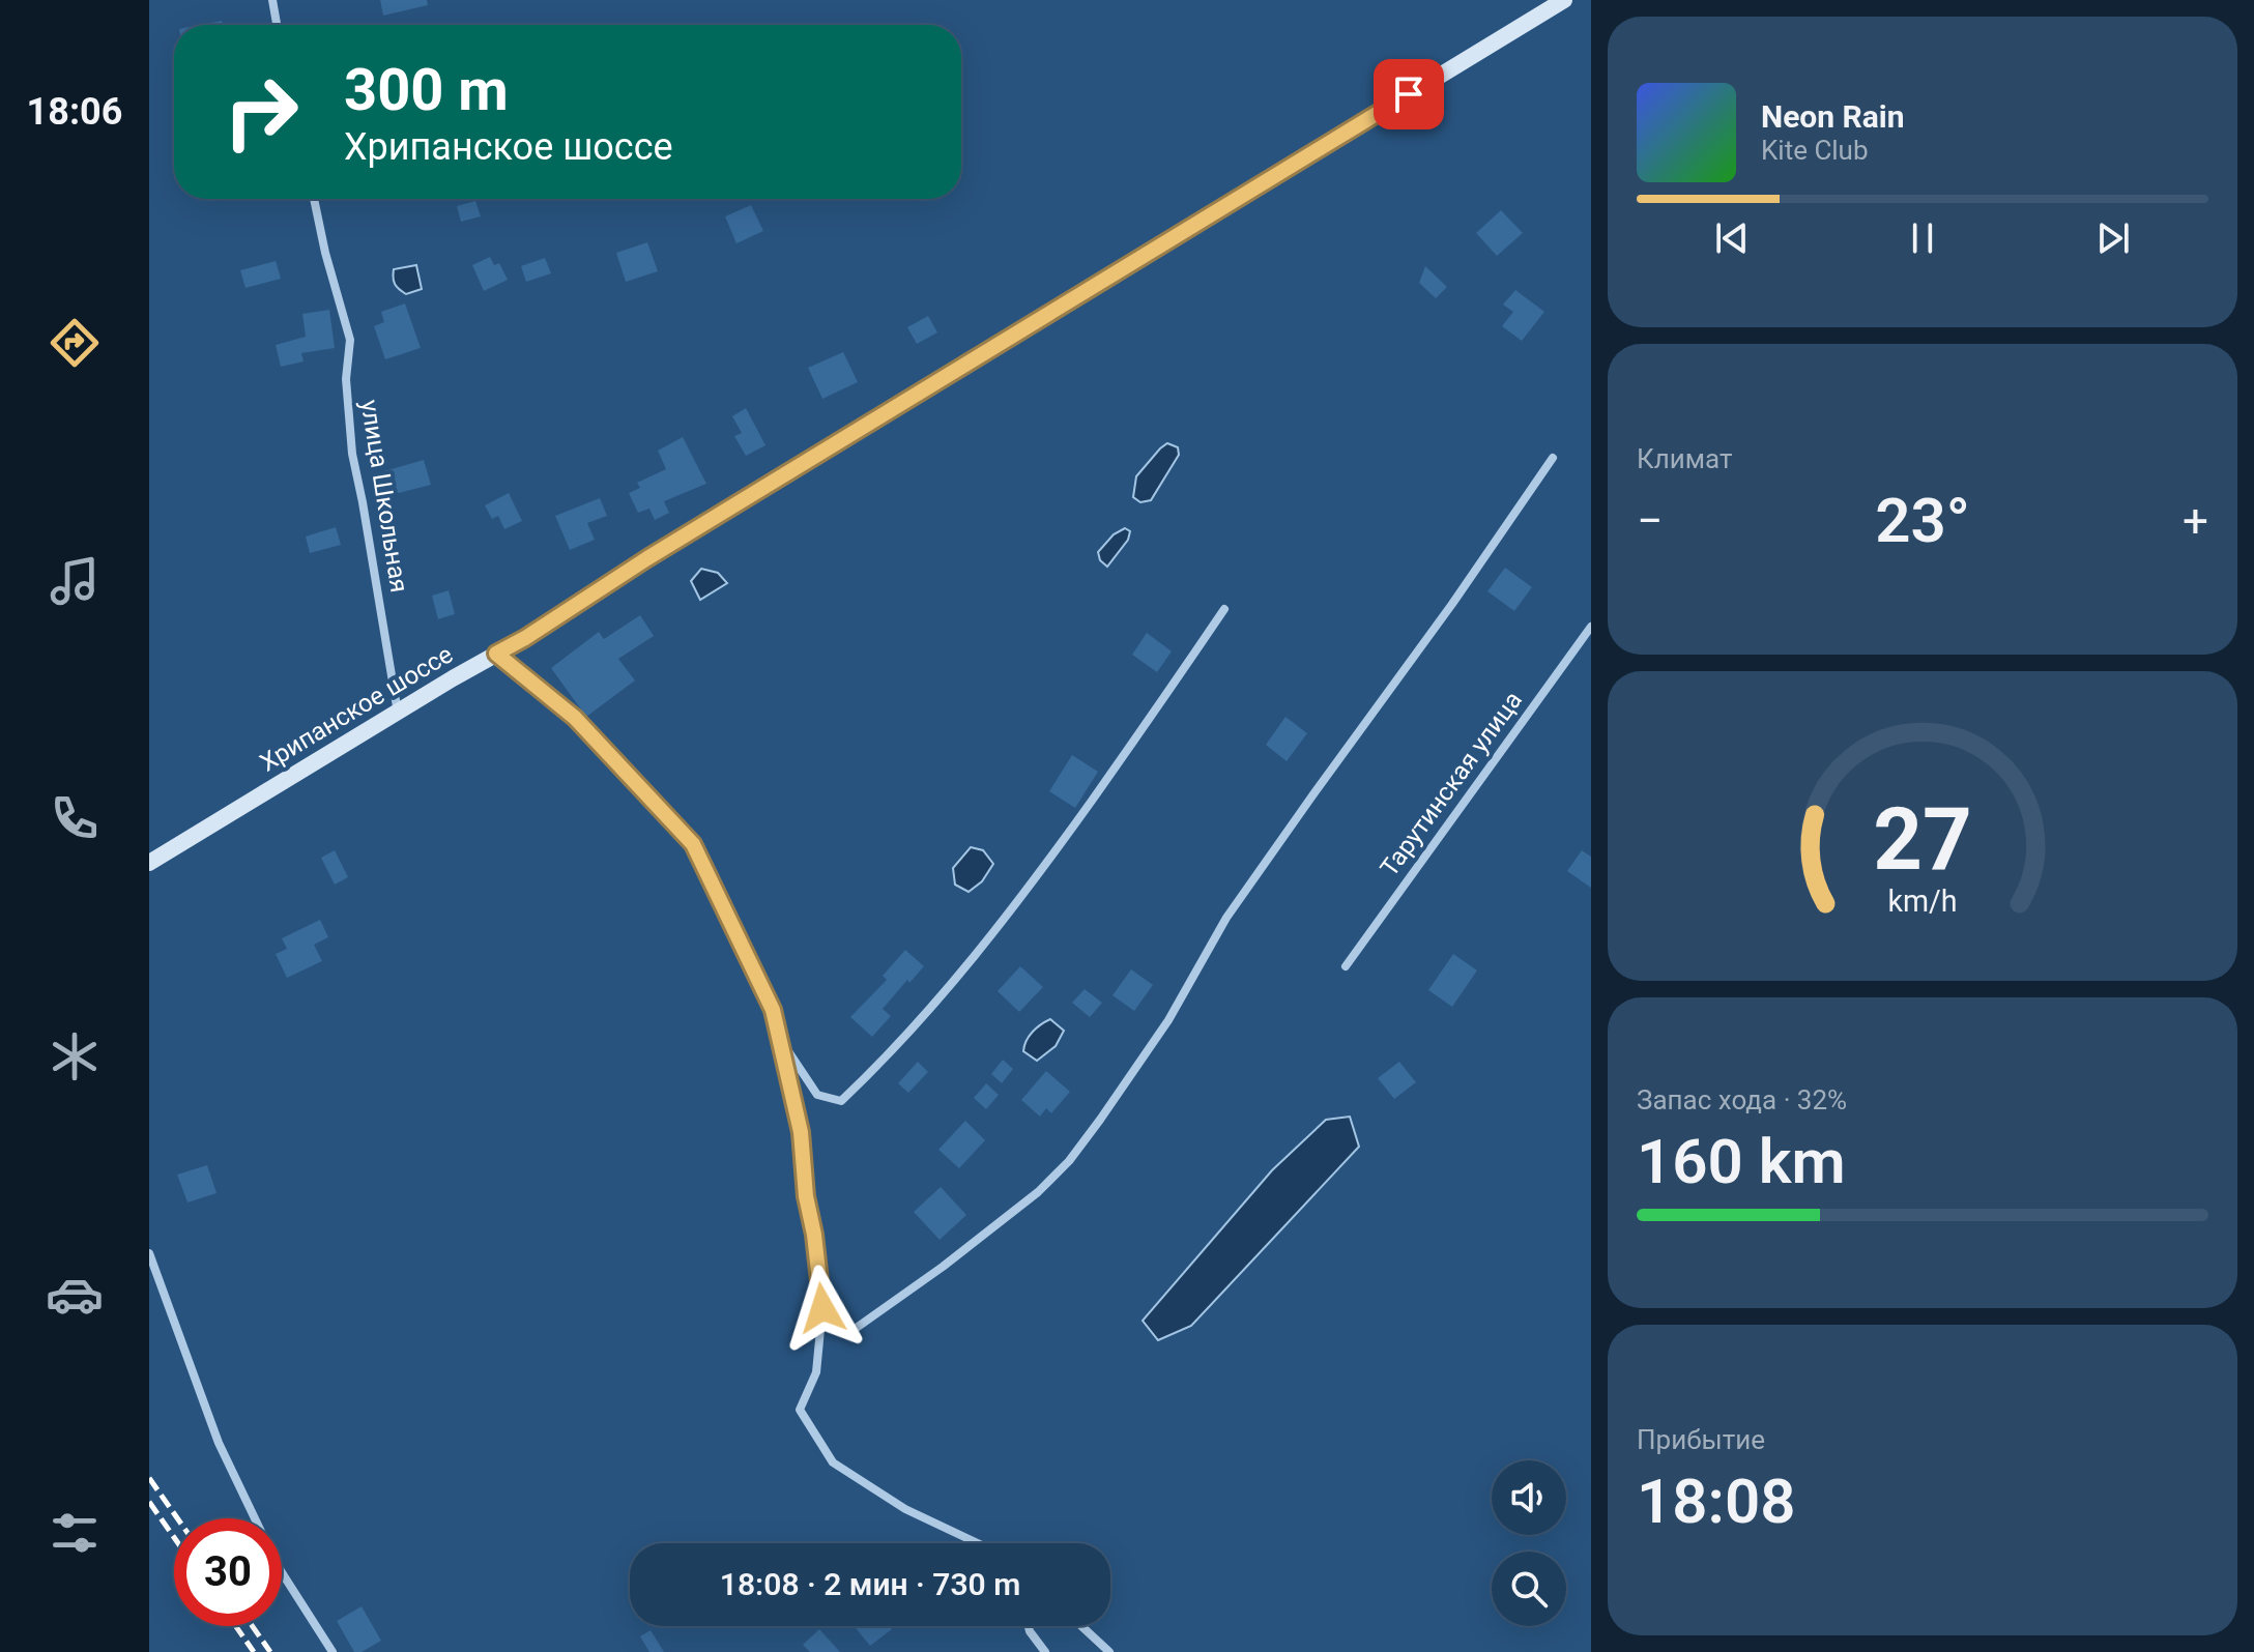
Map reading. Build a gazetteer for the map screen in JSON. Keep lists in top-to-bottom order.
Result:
{
  "streets": {
    "main road": ["Хрипанское шоссе"],
    "street": ["улица Школьная", "Тарутинская улица"]
  },
  "crossings": [
    ["улица Школьная", "Хрипанское шоссе"]
  ],
  "page": {
    "tabs": "18:06",
    "turn": ["300 m", "Хрипанское шоссе"],
    "song": ["Neon Rain", "Kite Club"],
    "tile": [
      "Климат",
      ["Запас хода · 32%", "160 km"],
      ["Прибытие", "18:08"]
    ],
    "heat": ["−", "23°", "+"],
    "limit": "30",
    "trip": "18:08 · 2 мин · 730 m",
    "gauge": ["27", "km/h"]
  }
}
